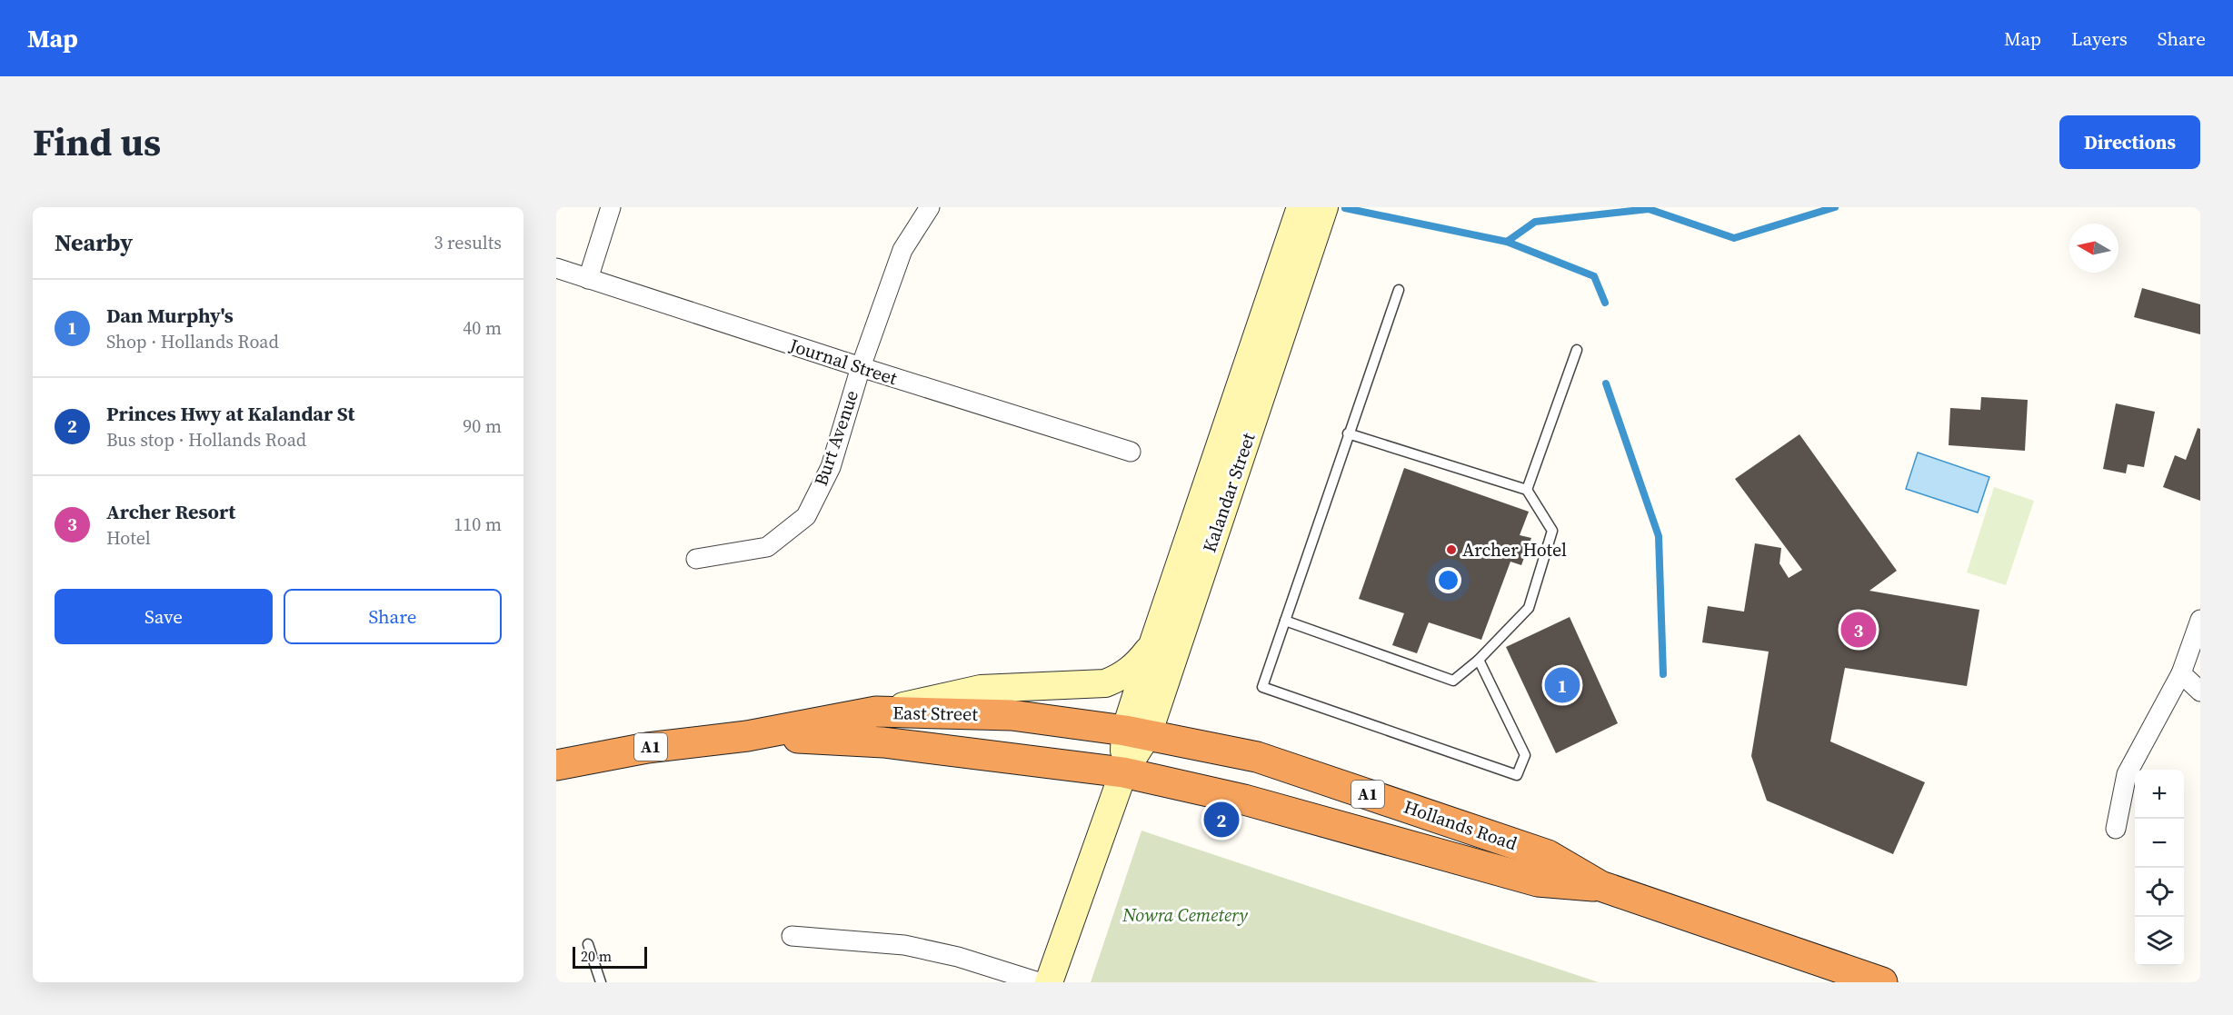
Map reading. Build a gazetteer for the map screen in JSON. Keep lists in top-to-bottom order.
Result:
{
  "streets": {
    "highway": ["East Street", "A1", "Hollands Road"],
    "main road": ["Kalandar Street"],
    "street": ["Journal Street", "Burt Avenue"]
  },
  "crossings": [
    ["Journal Street", "Burt Avenue"],
    ["Kalandar Street", "East Street"],
    ["Kalandar Street", "Hollands Road"],
    ["East Street", "Hollands Road"]
  ],
  "parks": ["Nowra Cemetery"],
  "places": ["Archer Hotel"],
  "scale_bar": "20 m",
  "north": "left",
  "page": {
    "header": "Map",
    "nav": ["Map", "Layers", "Share"],
    "title": "Find us",
    "buttons": [
      "Directions",
      ["Save", "Share"]
    ],
    "heading": ["Nearby", "3 results"],
    "list": [
      {
        "mark": "1",
        "name": "Dan Murphy's",
        "note": "Shop · Hollands Road",
        "value": "40 m"
      },
      {
        "mark": "2",
        "name": "Princes Hwy at Kalandar St",
        "note": "Bus stop · Hollands Road",
        "value": "90 m"
      },
      {
        "mark": "3",
        "name": "Archer Resort",
        "note": "Hotel",
        "value": "110 m"
      }
    ],
    "pins": ["3", "1", "2"],
    "map_buttons": ["+", "−"],
    "scale": "20 m"
  }
}
